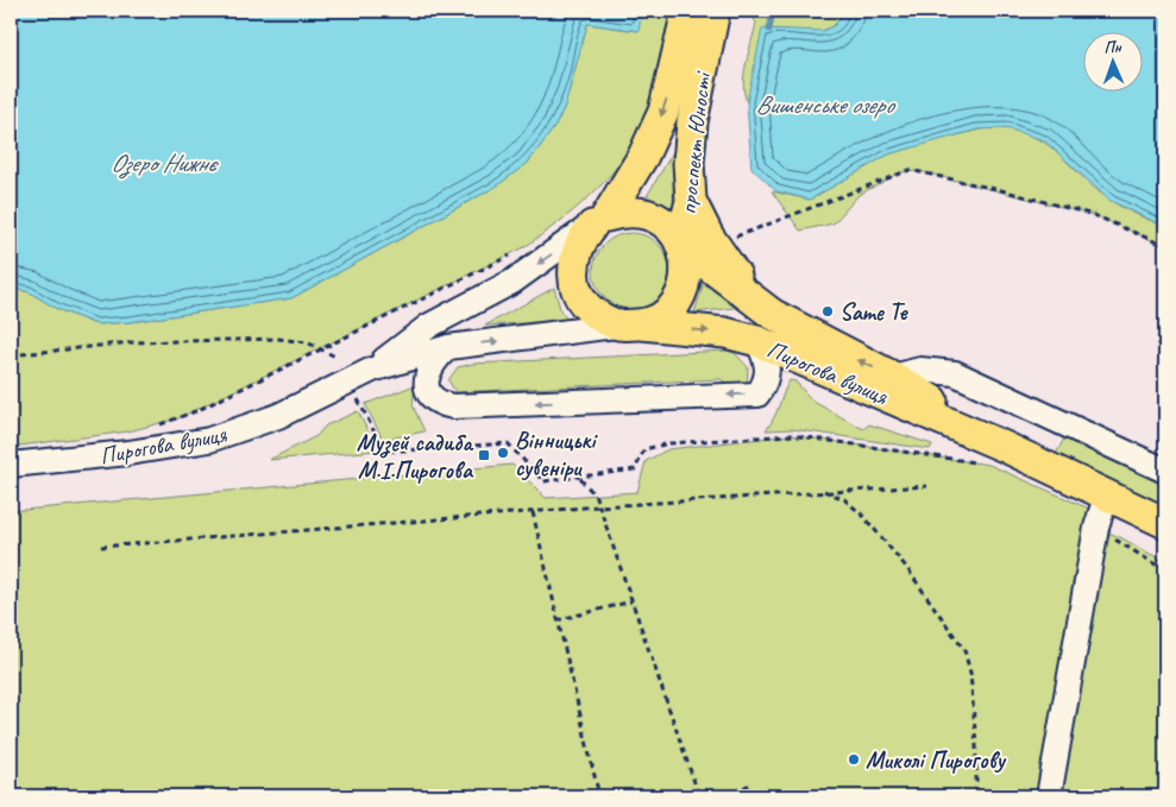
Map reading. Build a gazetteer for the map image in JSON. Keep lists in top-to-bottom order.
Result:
{
  "streets": {
    "main road": ["проспект Юності", "Пирогова вулиця"]
  },
  "crossings": [
    ["проспект Юності", "Пирогова вулиця"]
  ],
  "water": ["Вишенське озеро", "Озеро Нижнє"],
  "places": {
    "other": ["Same Te", "Вінницькі сувеніри", "Миколі Пирогову"],
    "transit": ["Музей садиба М.І.Пирогова"]
  },
  "north": "top"
}
